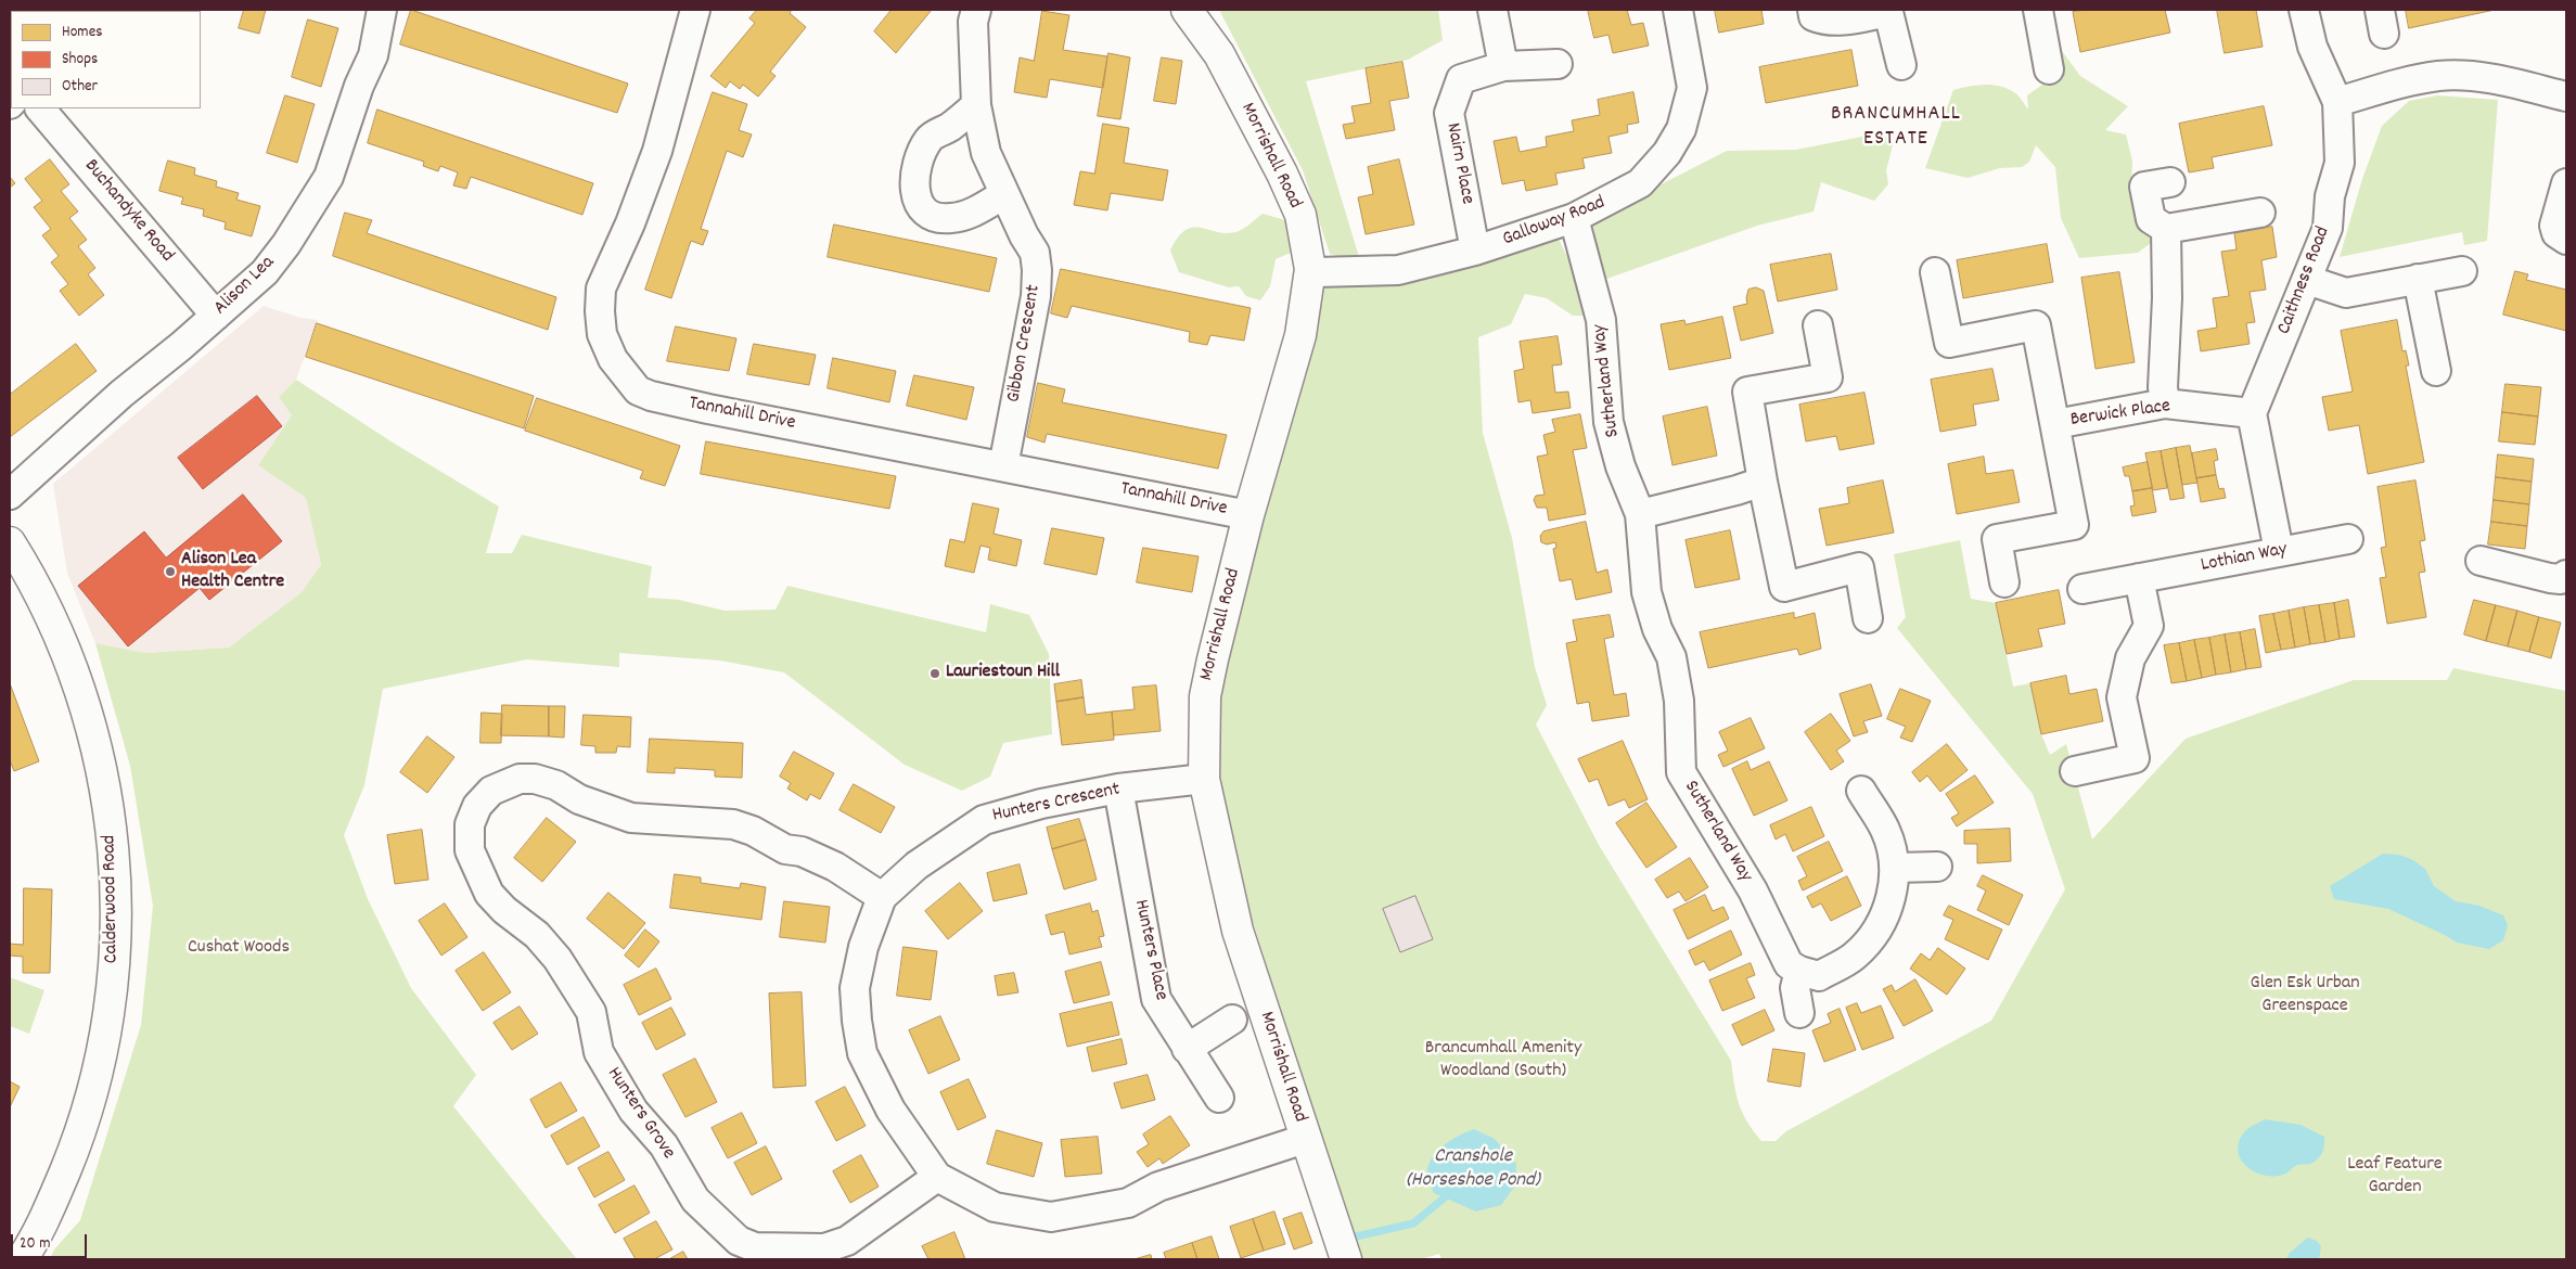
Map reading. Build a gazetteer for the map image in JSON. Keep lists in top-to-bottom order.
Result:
{
  "streets": {
    "street": [
      "Morrishall Road",
      "Nairn Place",
      "Buchandyke Road",
      "Galloway Road",
      "Caithness Road",
      "Alison Lea",
      "Gibbon Crescent",
      "Sutherland Way",
      "Tannahill Drive",
      "Berwick Place",
      "Lothian Way",
      "Hunters Crescent",
      "Calderwood Road",
      "Hunters Place",
      "Hunters Grove"
    ]
  },
  "crossings": [
    ["Morrishall Road", "Galloway Road"],
    ["Morrishall Road", "Tannahill Drive"],
    ["Morrishall Road", "Hunters Crescent"],
    ["Nairn Place", "Galloway Road"],
    ["Buchandyke Road", "Alison Lea"],
    ["Galloway Road", "Sutherland Way"],
    ["Caithness Road", "Berwick Place"],
    ["Gibbon Crescent", "Tannahill Drive"],
    ["Hunters Crescent", "Hunters Place"],
    ["Hunters Crescent", "Hunters Grove"]
  ],
  "districts": ["BRANCUMHALL ESTATE"],
  "water": ["Cranshole (Horseshoe Pond)"],
  "parks": [
    "Cushat Woods",
    "Glen Esk Urban Greenspace",
    "Brancumhall Amenity Woodland (South)",
    "Leaf Feature Garden"
  ],
  "places": ["Alison Lea Health Centre", "Lauriestoun Hill"],
  "legend": ["Homes", "Shops", "Other"],
  "scale_bar": "20 m"
}
